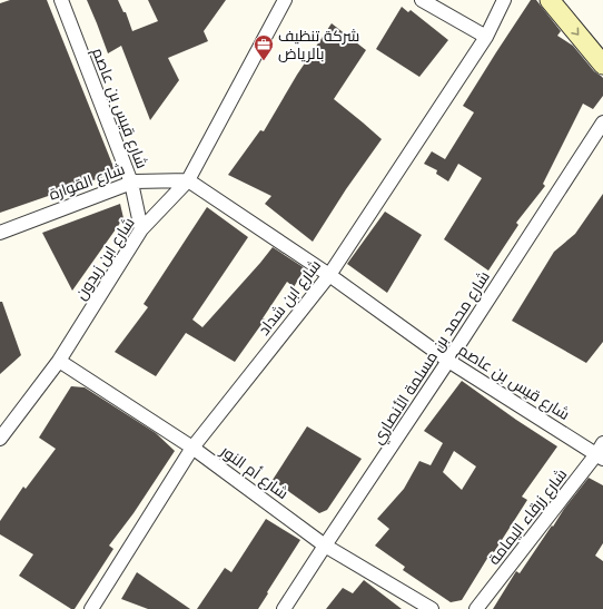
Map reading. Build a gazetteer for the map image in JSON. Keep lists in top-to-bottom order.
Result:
{
  "streets": {
    "street": [
      "شارع قيس بن عاصم",
      "شارع القوارة",
      "شارع ابن زيدون",
      "شارع ابن شداد",
      "شارع محمد بن مسلمة الأنصاري",
      "شارع أم النور",
      "شارع زرقاء اليمامة"
    ]
  },
  "crossings": [
    ["شارع قيس بن عاصم", "شارع القوارة"],
    ["شارع قيس بن عاصم", "شارع ابن زيدون"],
    ["شارع قيس بن عاصم", "شارع ابن شداد"],
    ["شارع قيس بن عاصم", "شارع محمد بن مسلمة الأنصاري"],
    ["شارع قيس بن عاصم", "شارع زرقاء اليمامة"],
    ["شارع القوارة", "شارع ابن زيدون"],
    ["شارع ابن زيدون", "شارع أم النور"],
    ["شارع ابن شداد", "شارع أم النور"],
    ["شارع محمد بن مسلمة الأنصاري", "شارع أم النور"]
  ],
  "places": {
    "office": ["شركة تنظيف بالرياض"]
  }
}
